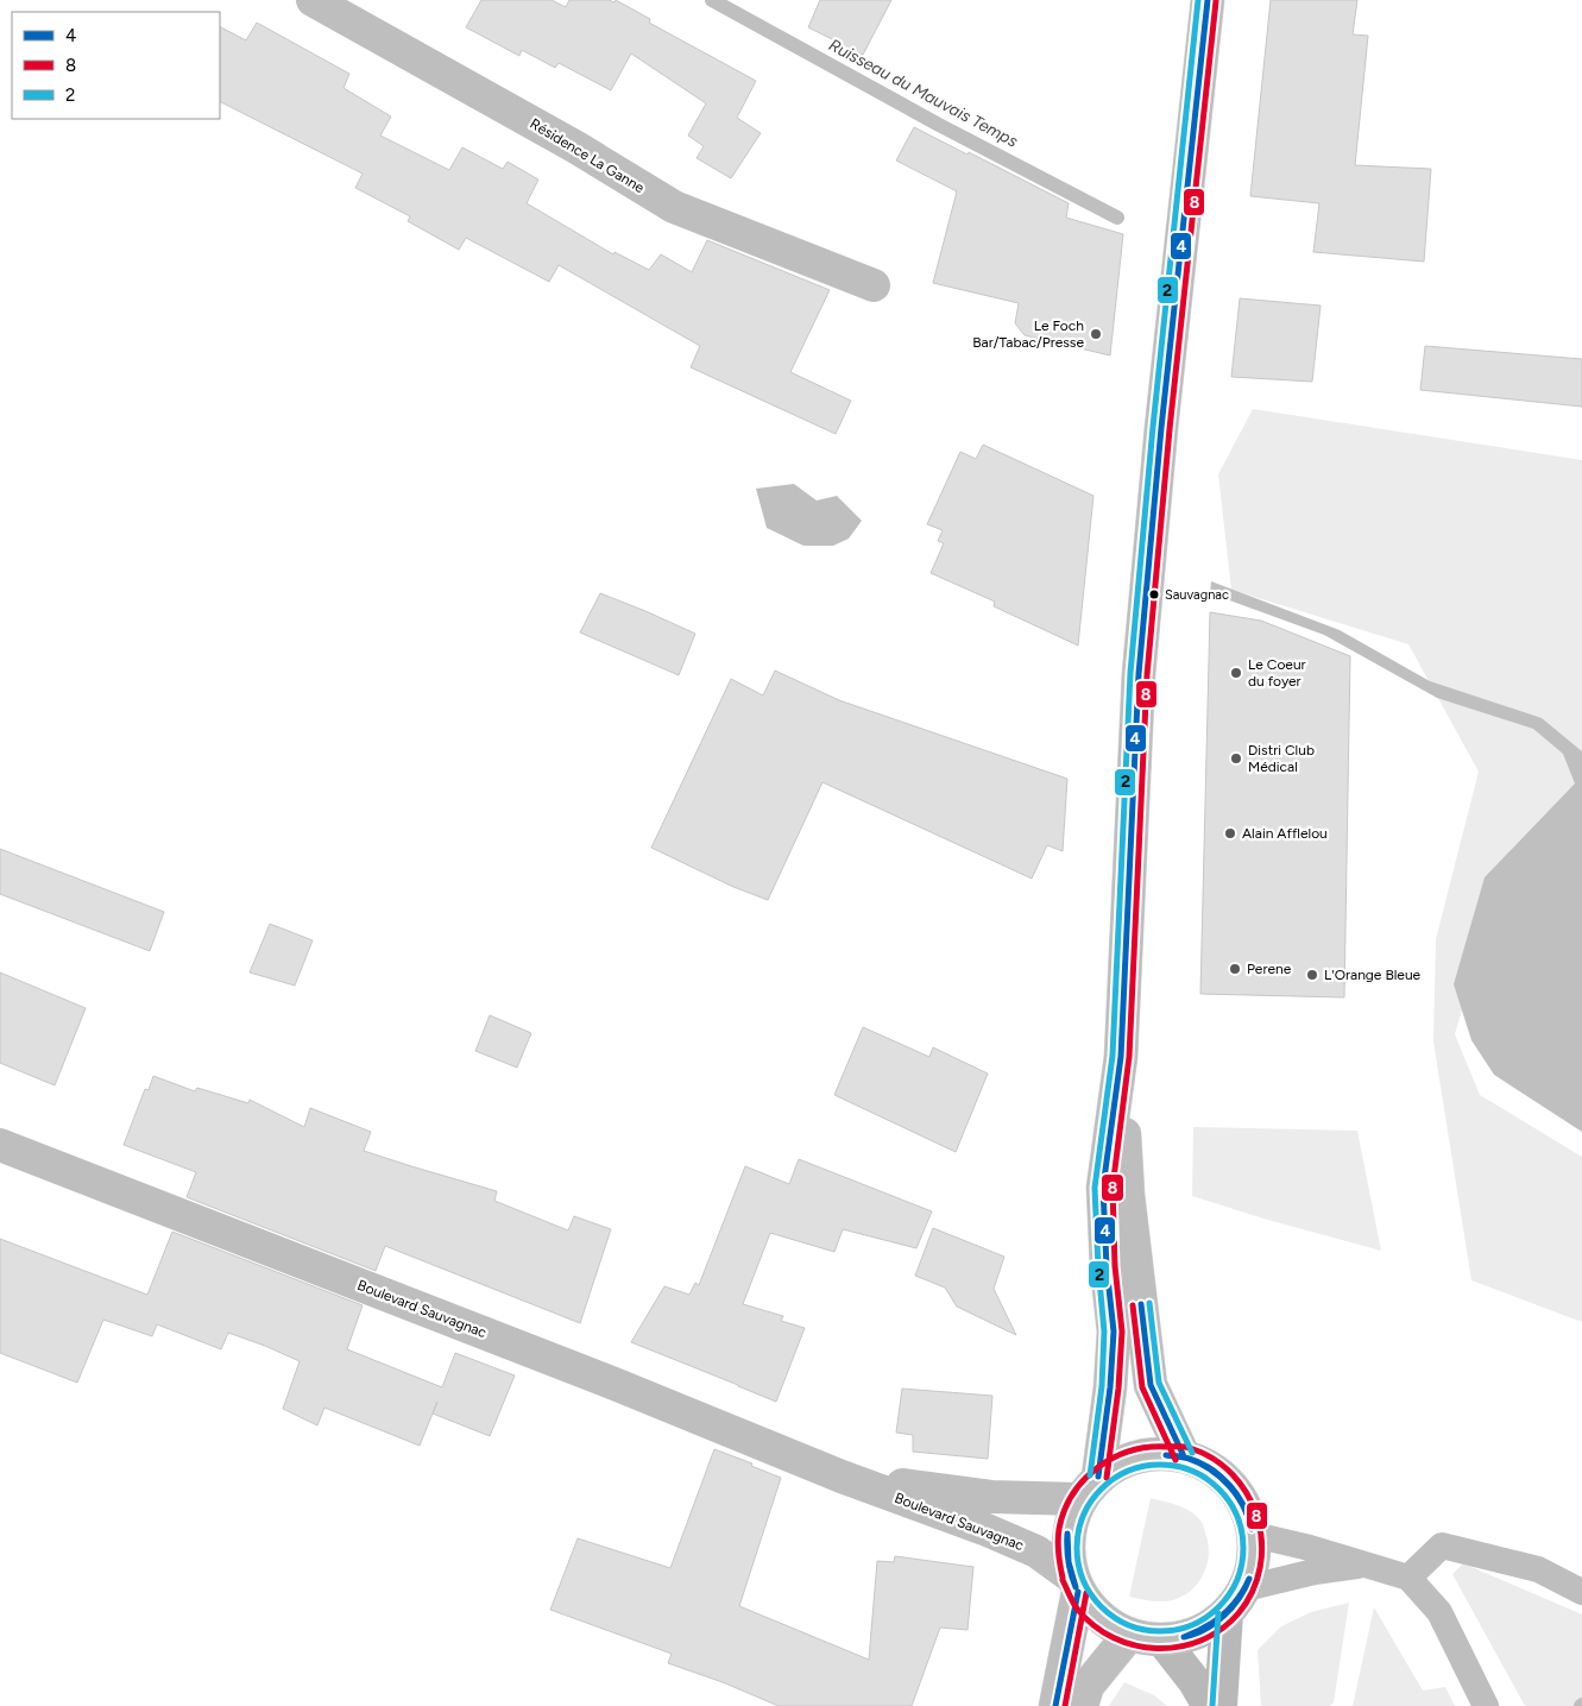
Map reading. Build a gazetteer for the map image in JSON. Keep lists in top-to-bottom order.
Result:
{
  "streets": {
    "main road": ["Résidence La Ganne", "Boulevard Sauvagnac"]
  },
  "water": ["Ruisseau du Mauvais Temps"],
  "places": [
    "Le Foch Bar/Tabac/Presse",
    "Sauvagnac",
    "Le Coeur du foyer",
    "Distri Club Médical",
    "Alain Afflelou",
    "Perene",
    "L'Orange Bleue"
  ],
  "lines": ["transit line 4", "transit line 2", "transit line 8"],
  "legend": ["4", "8", "2"]
}
